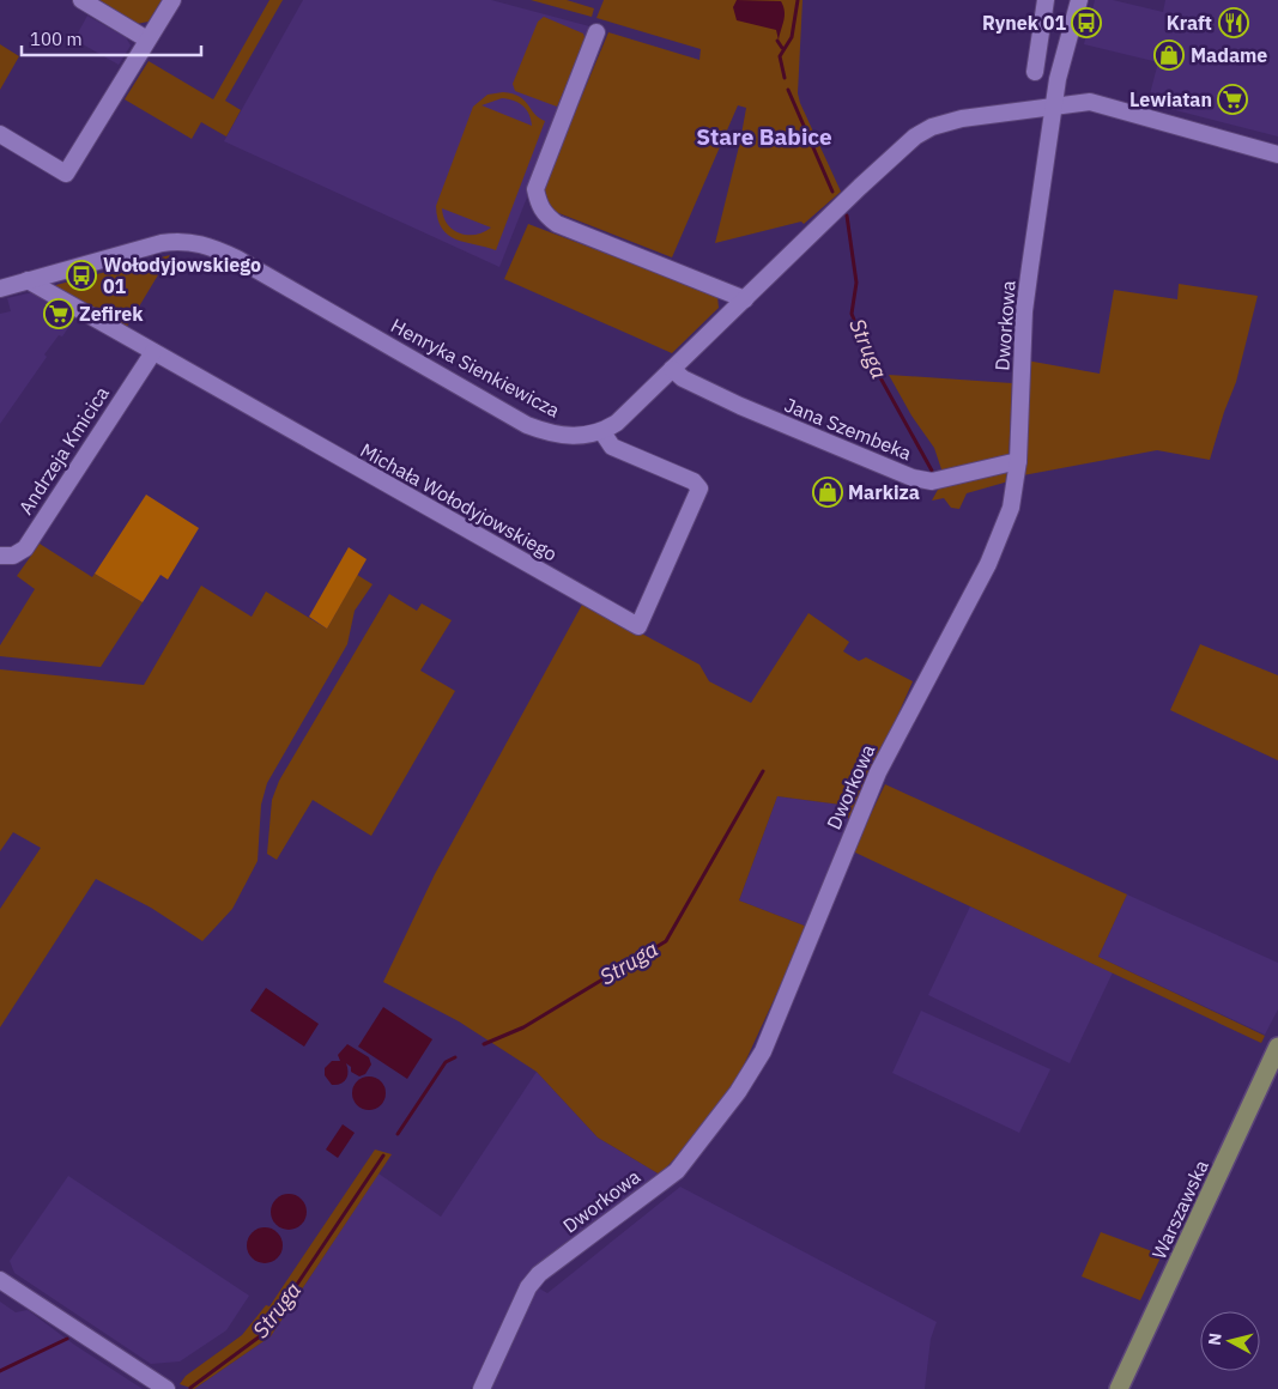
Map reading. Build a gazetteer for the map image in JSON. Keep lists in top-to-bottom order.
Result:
{
  "streets": {
    "main road": ["Warszawska"],
    "street": [
      "Dworkowa",
      "Henryka Sienkiewicza",
      "Jana Szembeka",
      "Andrzeja Kmicica",
      "Michała Wołodyjowskiego"
    ]
  },
  "crossings": [
    ["Dworkowa", "Jana Szembeka"],
    ["Henryka Sienkiewicza", "Michała Wołodyjowskiego"],
    ["Andrzeja Kmicica", "Michała Wołodyjowskiego"]
  ],
  "districts": ["Stare Babice"],
  "water": ["Struga"],
  "places": {
    "bus stop": ["Rynek 01", "Wołodyjowskiego 01"],
    "restaurant": ["Kraft"],
    "shop": ["Madame", "Markiza"],
    "supermarket": ["Lewiatan", "Zefirek"]
  },
  "scale_bar": "100 m",
  "north": "left"
}
